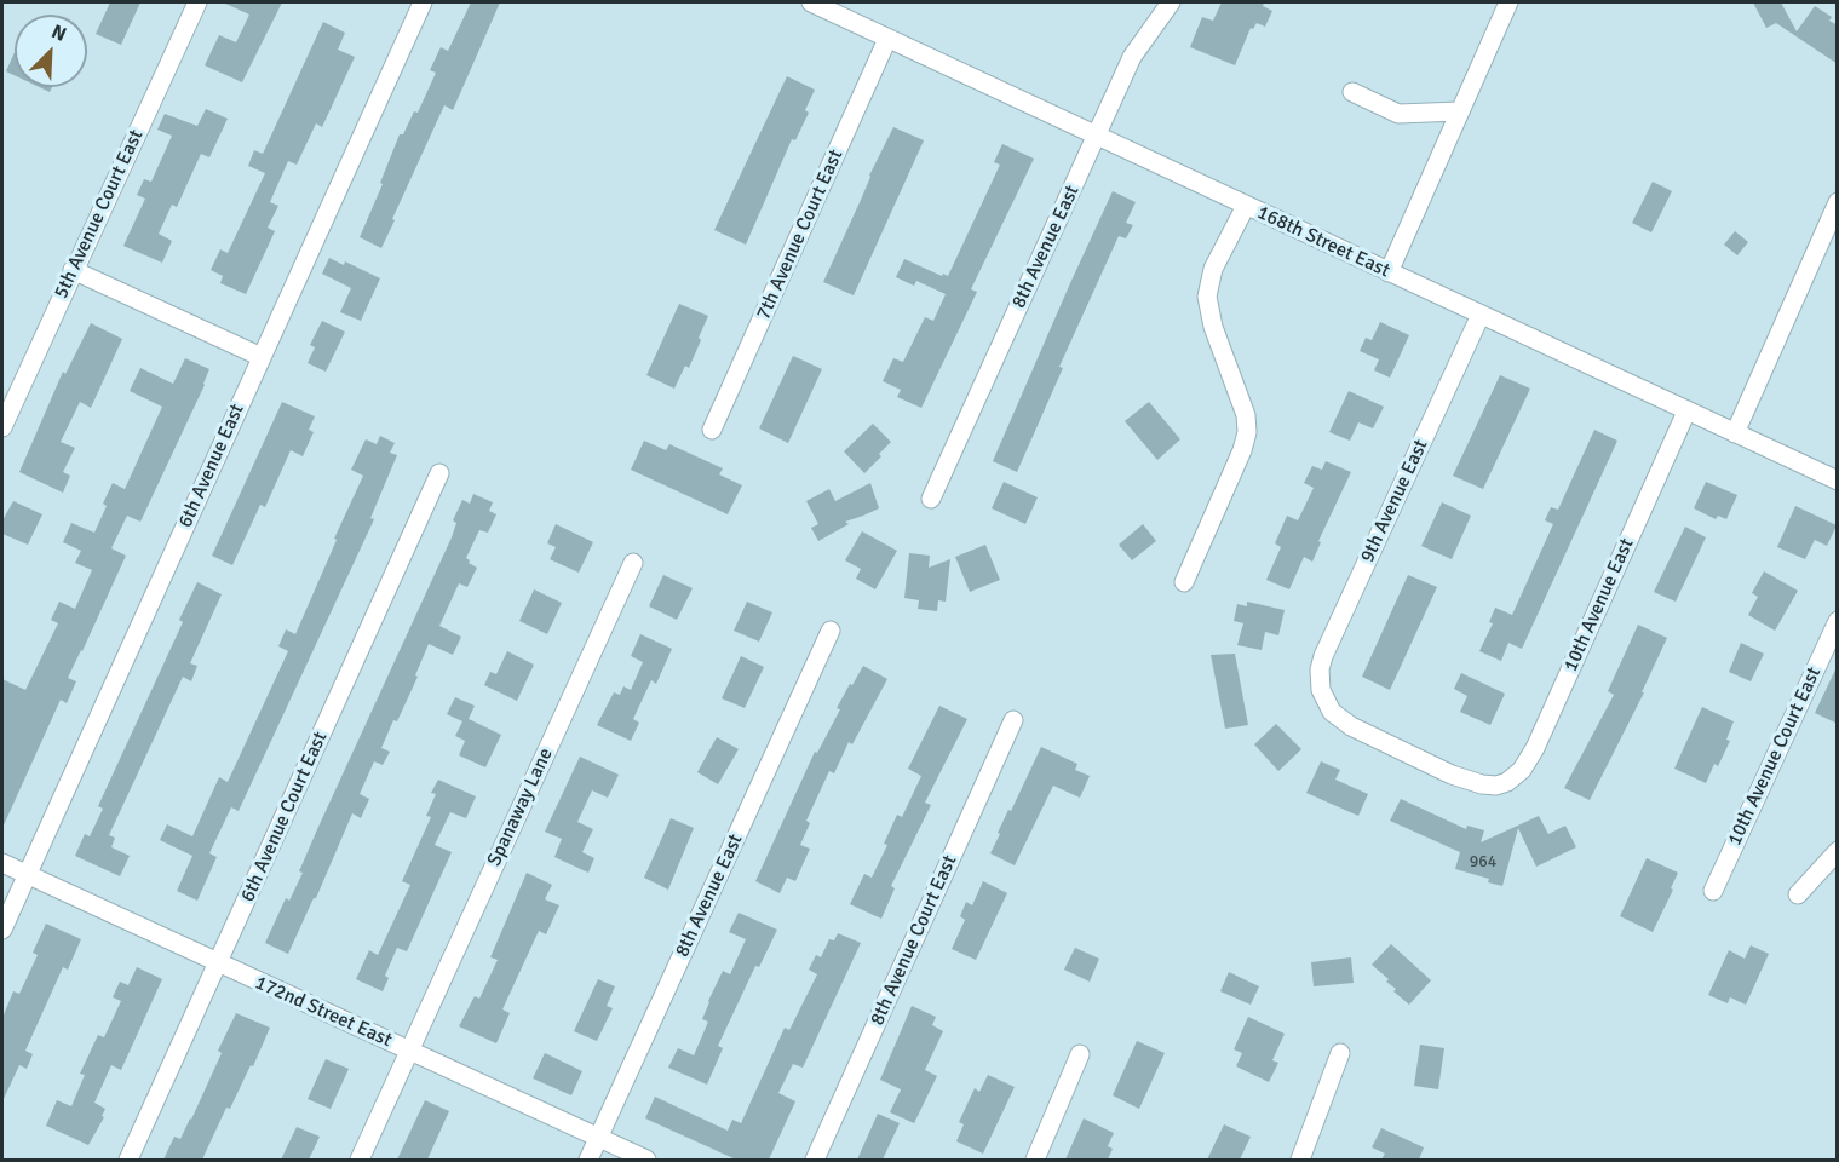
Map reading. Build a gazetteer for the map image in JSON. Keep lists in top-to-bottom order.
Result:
{
  "streets": {
    "street": [
      "5th Avenue Court East",
      "7th Avenue Court East",
      "168th Street East",
      "8th Avenue East",
      "6th Avenue East",
      "9th Avenue East",
      "10th Avenue East",
      "10th Avenue Court East",
      "Spanaway Lane",
      "6th Avenue Court East",
      "8th Avenue Court East",
      "172nd Street East"
    ]
  },
  "crossings": [
    ["7th Avenue Court East", "168th Street East"],
    ["168th Street East", "8th Avenue East"],
    ["168th Street East", "9th Avenue East"],
    ["168th Street East", "10th Avenue East"],
    ["8th Avenue East", "172nd Street East"],
    ["6th Avenue East", "172nd Street East"],
    ["9th Avenue East", "10th Avenue East"],
    ["Spanaway Lane", "172nd Street East"],
    ["6th Avenue Court East", "172nd Street East"]
  ],
  "house_numbers": ["964"],
  "north": "top right"
}
